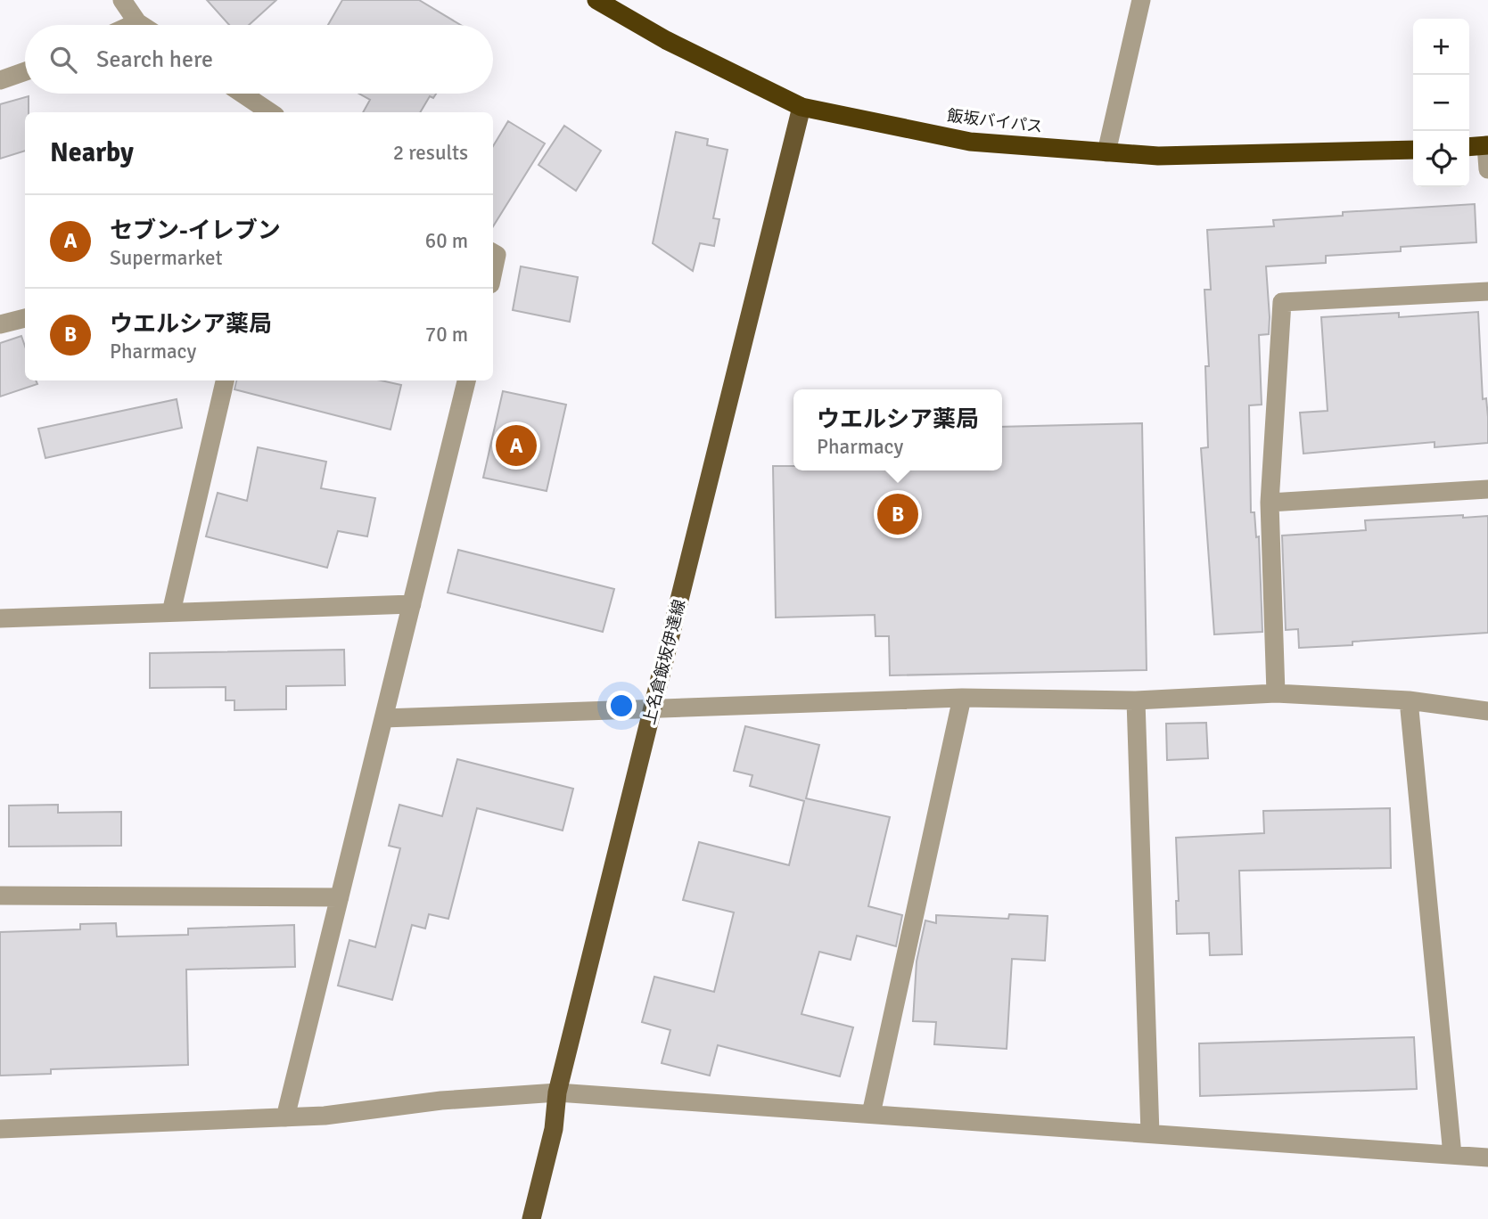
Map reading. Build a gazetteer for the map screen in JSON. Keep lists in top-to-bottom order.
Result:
{
  "streets": {
    "highway": ["飯坂バイパス"],
    "main road": ["上名倉飯坂伊達線"]
  },
  "crossings": [
    ["飯坂バイパス", "上名倉飯坂伊達線"]
  ],
  "page": {
    "map_buttons": ["+", "−"],
    "search": "Search here",
    "heading": ["Nearby", "2 results"],
    "list": [
      {
        "mark": "A",
        "name": "セブン-イレブン",
        "note": "Supermarket",
        "value": "60 m"
      },
      {
        "mark": "B",
        "name": "ウエルシア薬局",
        "note": "Pharmacy",
        "value": "70 m"
      }
    ],
    "popup": ["ウエルシア薬局", "Pharmacy"],
    "pins": ["A", "B"]
  }
}
